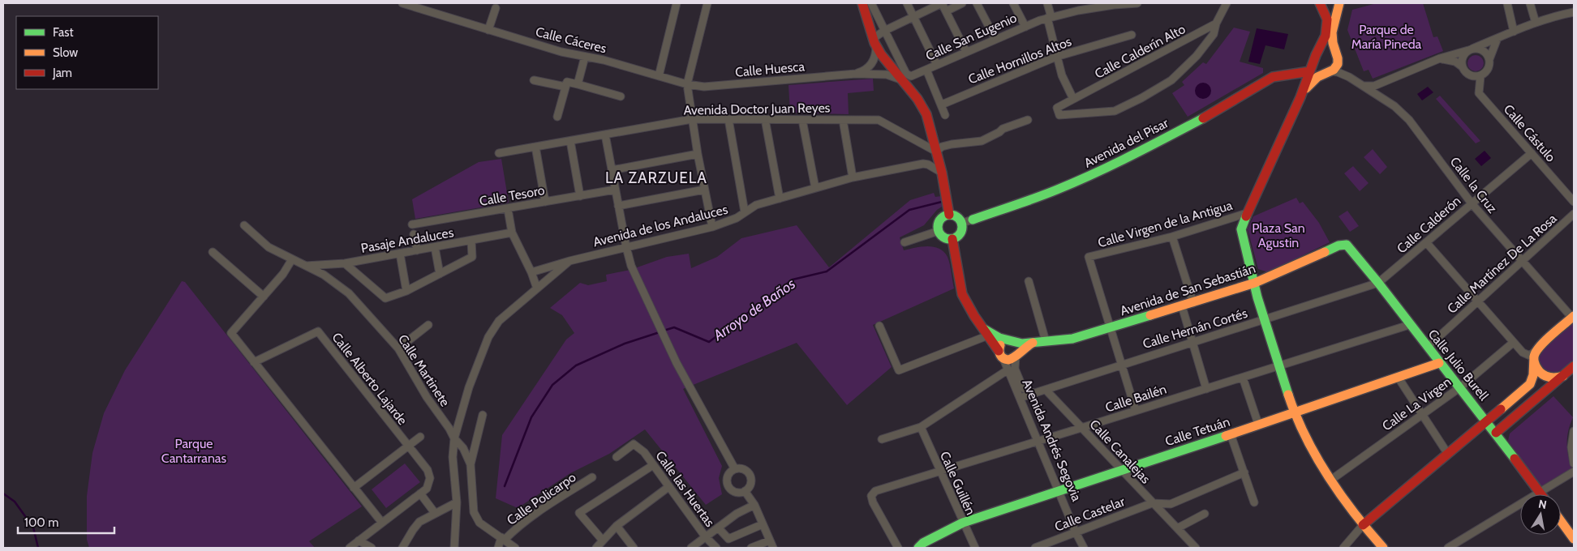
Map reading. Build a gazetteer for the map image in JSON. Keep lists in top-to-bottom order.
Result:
{
  "streets": {
    "main road": [
      "Avenida del Pisar",
      "Avenida de San Sebastián",
      "Calle Julio Burell",
      "Calle Tetuán"
    ],
    "street": [
      "Calle San Eugenio",
      "Calle Cáceres",
      "Calle Calderín Alto",
      "Calle Hornillos Altos",
      "Calle Huesca",
      "Avenida Doctor Juan Reyes",
      "Calle Cástulo",
      "Calle la Cruz",
      "Calle Tesoro",
      "Calle Virgen de la Antigua",
      "Calle Calderón",
      "Avenida de los Andaluces",
      "Pasaje Andaluces",
      "Calle Martínez De La Rosa",
      "Calle Hernán Cortés",
      "Calle Martinete",
      "Calle Alberto Lajarde",
      "Calle Bailén",
      "Calle La Virgen",
      "Avenida Andrés Segovia",
      "Calle Canalejas",
      "Calle Guillén",
      "Calle las Huertas",
      "Calle Policarpo",
      "Calle Castelar"
    ]
  },
  "crossings": [
    ["Calle San Eugenio", "Calle Huesca"],
    ["Calle Cáceres", "Calle Huesca"],
    ["Calle Cástulo", "Calle Calderón"],
    ["Avenida del Pisar", "Calle la Cruz"],
    ["Calle la Cruz", "Calle Calderón"],
    ["Calle la Cruz", "Calle Martínez De La Rosa"],
    ["Calle Virgen de la Antigua", "Avenida de San Sebastián"],
    ["Calle Calderón", "Calle Hernán Cortés"],
    ["Calle Calderón", "Calle Julio Burell"],
    ["Pasaje Andaluces", "Calle Martinete"],
    ["Calle Martínez De La Rosa", "Calle Julio Burell"],
    ["Avenida de San Sebastián", "Calle Julio Burell"],
    ["Avenida de San Sebastián", "Avenida Andrés Segovia"],
    ["Calle Hernán Cortés", "Calle Julio Burell"],
    ["Calle Hernán Cortés", "Avenida Andrés Segovia"],
    ["Calle Hernán Cortés", "Calle Canalejas"],
    ["Calle Julio Burell", "Calle Bailén"],
    ["Calle Julio Burell", "Calle La Virgen"],
    ["Calle Julio Burell", "Calle Tetuán"],
    ["Calle Bailén", "Avenida Andrés Segovia"],
    ["Calle Bailén", "Calle Canalejas"],
    ["Calle Bailén", "Calle Guillén"],
    ["Calle Tetuán", "Avenida Andrés Segovia"],
    ["Calle Tetuán", "Calle Canalejas"],
    ["Calle Tetuán", "Calle Guillén"],
    ["Avenida Andrés Segovia", "Calle Castelar"],
    ["Calle Canalejas", "Calle Castelar"]
  ],
  "districts": ["LA ZARZUELA"],
  "water": ["Arroyo de Baños"],
  "parks": ["Parque de María Pineda", "Plaza San Agustin", "Parque Cantarranas"],
  "legend": ["Fast", "Slow", "Jam"],
  "scale_bar": "100 m",
  "north": "top"
}
